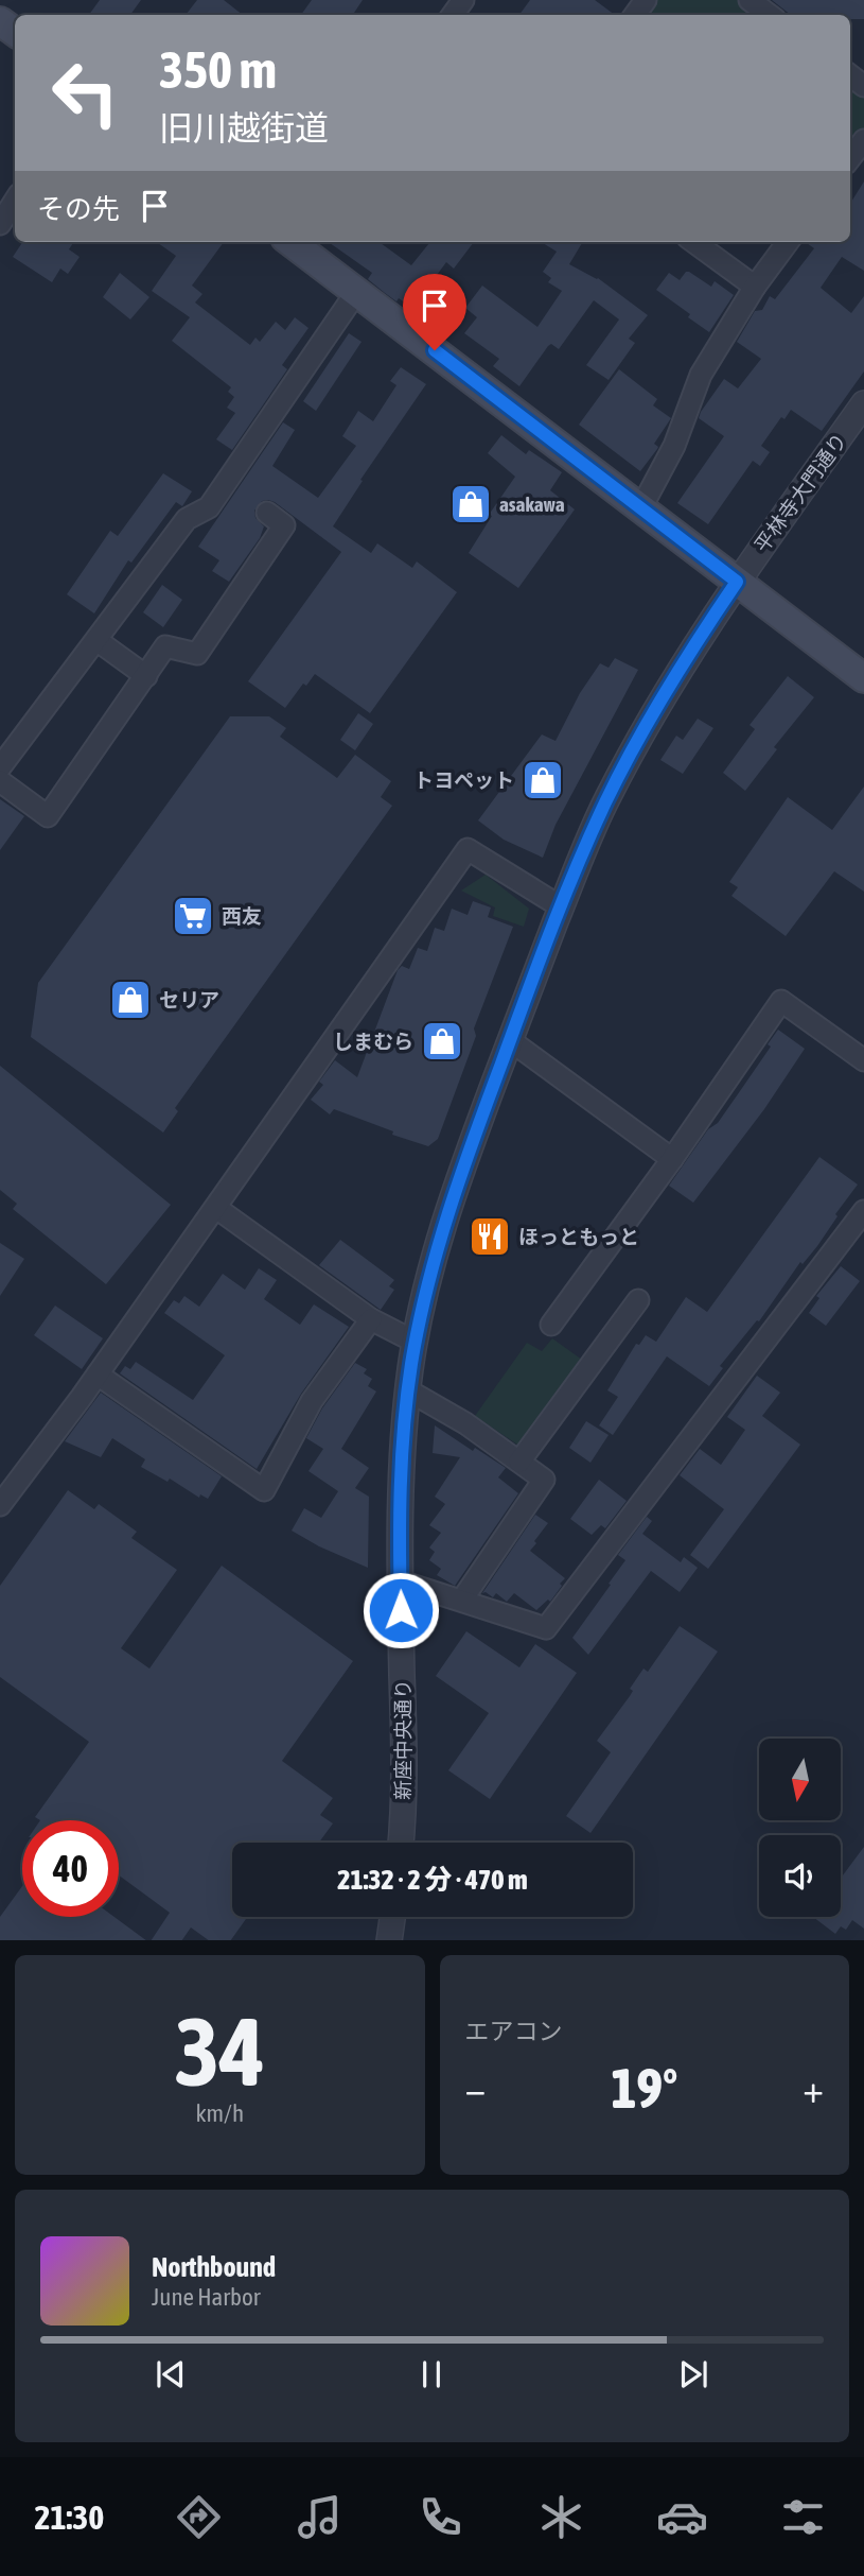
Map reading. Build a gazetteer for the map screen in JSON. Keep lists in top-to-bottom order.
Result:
{
  "streets": {
    "street": ["平林寺大門通り", "新座中央通り"]
  },
  "crossings": [
    ["平林寺大門通り", "新座中央通り"]
  ],
  "places": {
    "shop": [
      "asakawa",
      "トヨペット",
      "セリア",
      "しまむら"
    ],
    "supermarket": ["西友"],
    "restaurant": ["ほっともっと"]
  },
  "north": "bottom",
  "page": {
    "turn": ["350 m", "旧川越街道"],
    "then": "その先",
    "limit": "40",
    "trip": "21:32 · 2 分 · 470 m",
    "tile": [
      ["34", "km/h"],
      "エアコン"
    ],
    "heat": ["−", "19°", "+"],
    "song": ["Northbound", "June Harbor"],
    "tabs": "21:30"
  }
}
